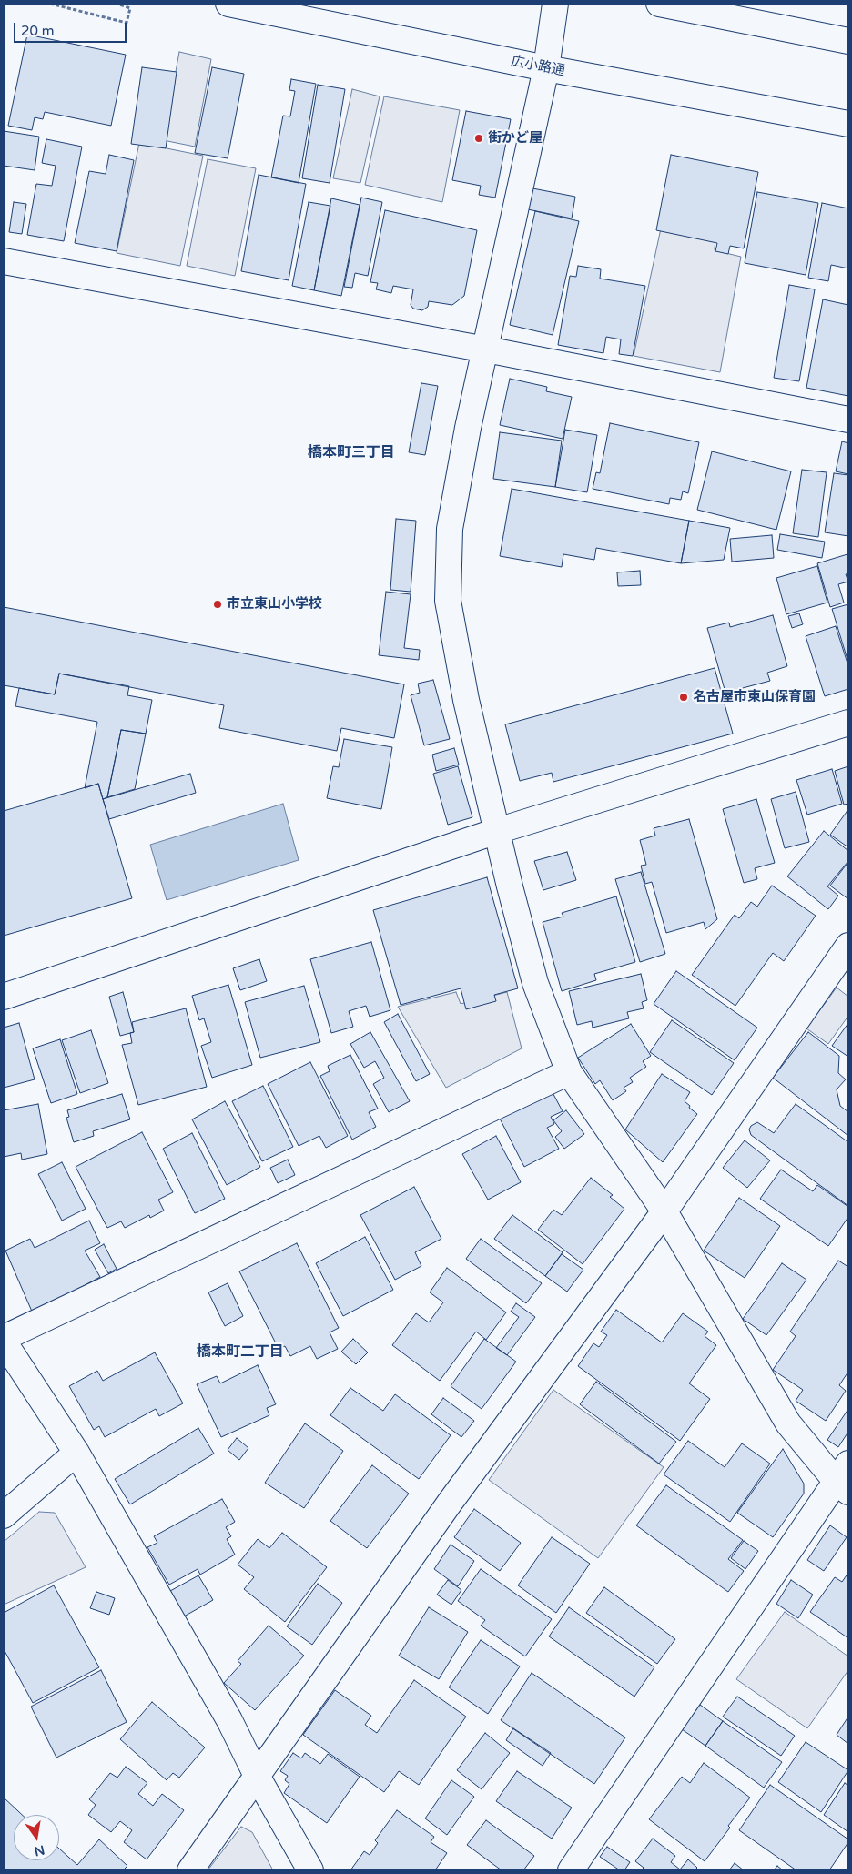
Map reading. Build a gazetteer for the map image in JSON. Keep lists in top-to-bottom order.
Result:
{
  "streets": {
    "street": ["広小路通"]
  },
  "districts": ["橋本町三丁目", "橋本町二丁目"],
  "places": ["街かど屋", "市立東山小学校", "名古屋市東山保育園"],
  "scale_bar": "20 m",
  "north": "bottom"
}
